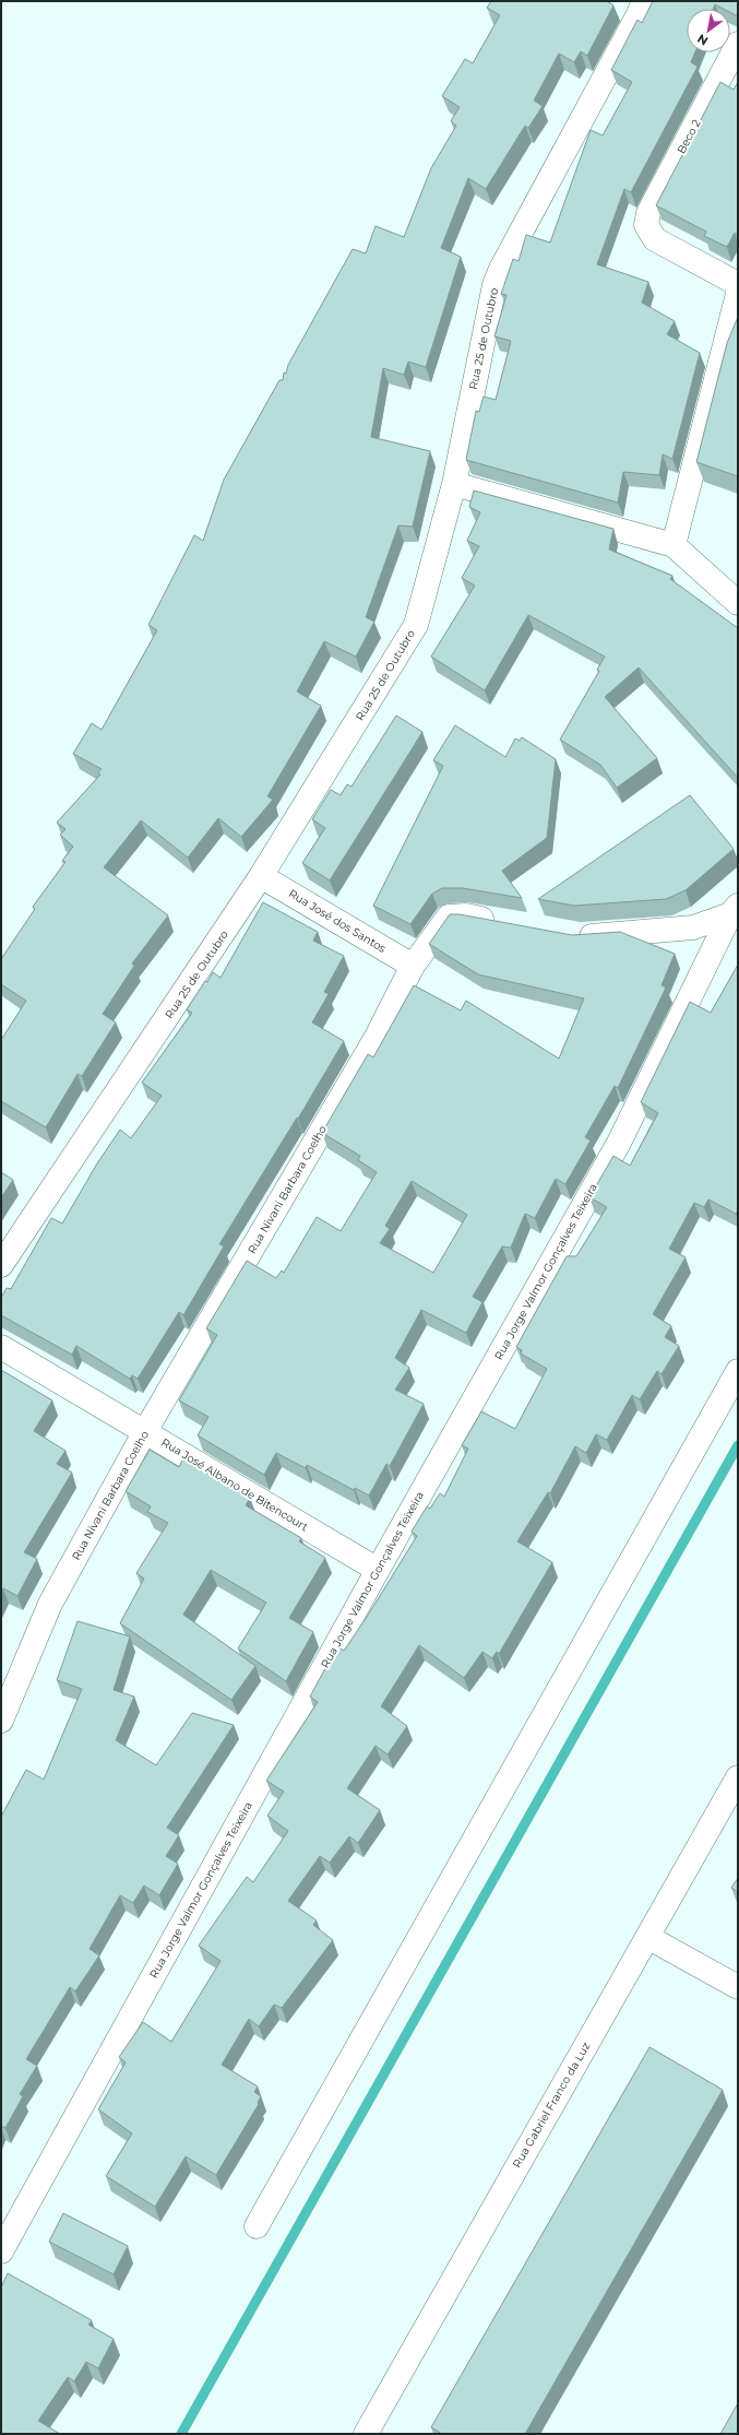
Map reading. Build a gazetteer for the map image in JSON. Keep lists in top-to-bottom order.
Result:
{
  "streets": {
    "street": [
      "Beco 2",
      "Rua 25 de Outubro",
      "Rua José dos Santos",
      "Rua Nivani Barbara Coelho",
      "Rua Jorge Valmor Gonçalves Teixeira",
      "Rua José Albano de Bitencourt",
      "Rua Gabriel Franco da Luz"
    ]
  },
  "crossings": [
    ["Rua 25 de Outubro", "Rua José dos Santos"],
    ["Rua José dos Santos", "Rua Nivani Barbara Coelho"],
    ["Rua Nivani Barbara Coelho", "Rua José Albano de Bitencourt"],
    ["Rua Jorge Valmor Gonçalves Teixeira", "Rua José Albano de Bitencourt"]
  ],
  "north": "bottom left"
}
